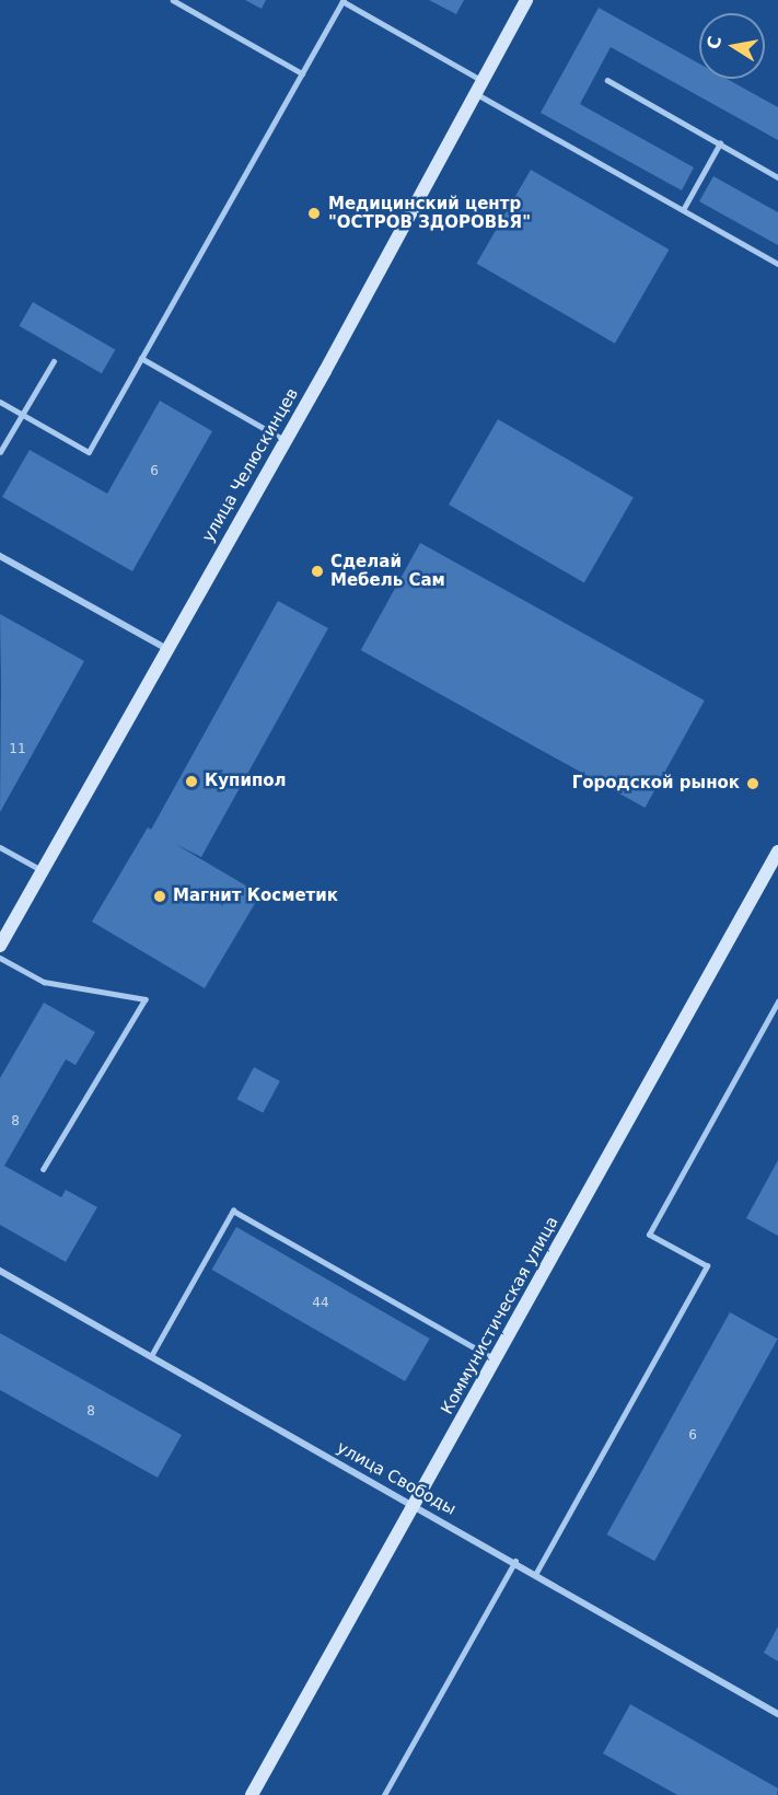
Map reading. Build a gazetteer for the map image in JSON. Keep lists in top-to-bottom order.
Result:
{
  "streets": {
    "street": ["улица Челюскинцев", "Коммунистическая улица", "улица Свободы"]
  },
  "crossings": [
    ["Коммунистическая улица", "улица Свободы"]
  ],
  "places": [
    "Медицинский центр \"ОСТРОВ ЗДОРОВЬЯ\"",
    "Сделай Мебель Сам",
    "Купипол",
    "Городской рынок",
    "Магнит Косметик"
  ],
  "house_numbers": [
    "6",
    "11",
    "8",
    "44",
    "8",
    "6"
  ],
  "north": "left"
}
